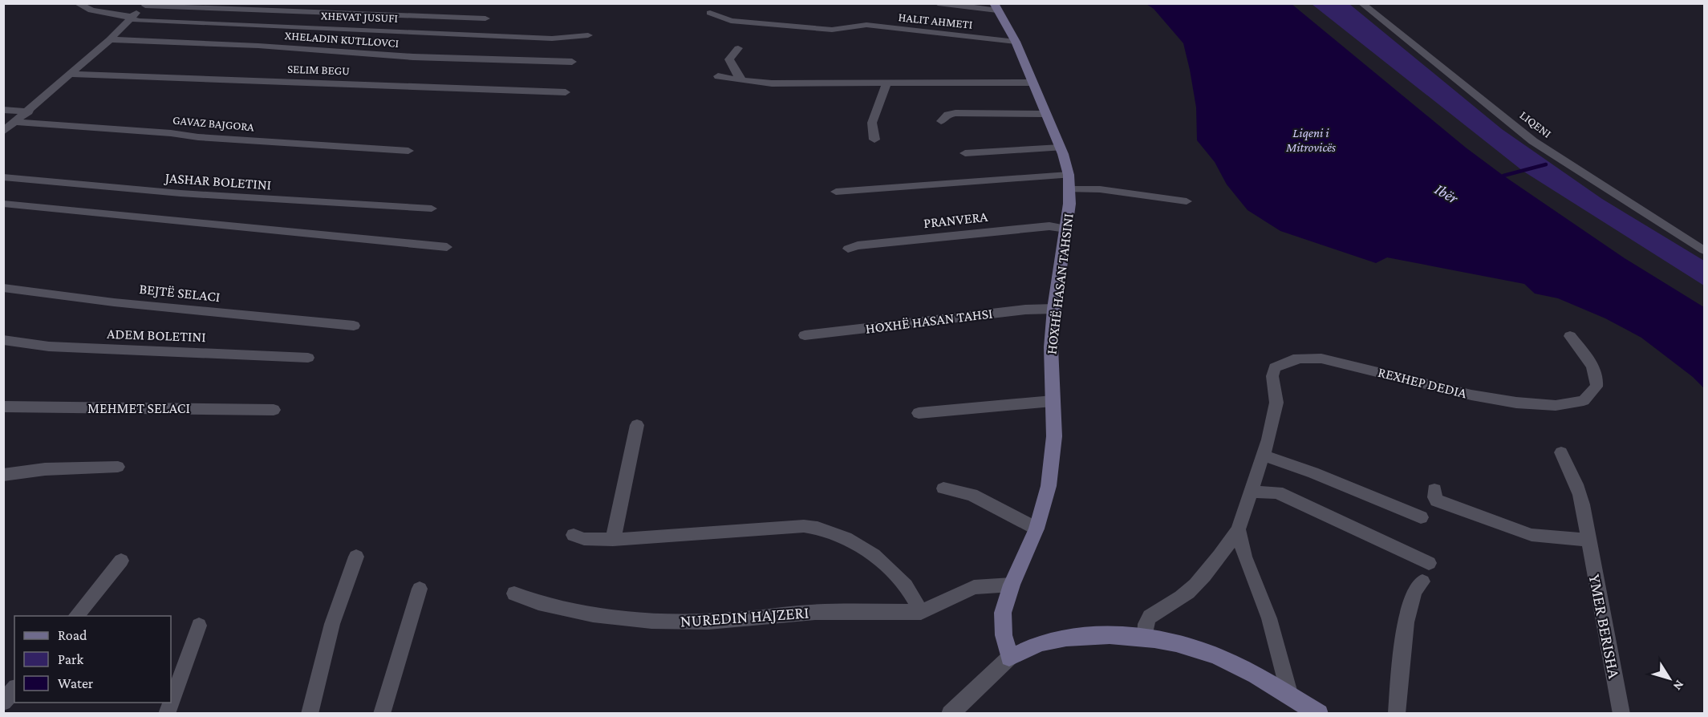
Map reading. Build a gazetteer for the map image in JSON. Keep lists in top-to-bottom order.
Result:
{
  "streets": {
    "street": [
      "XHEVAT JUSUFI",
      "HALIT AHMETI",
      "XHELADIN KUTLLOVCI",
      "SELIM BEGU",
      "GAVAZ BAJGORA",
      "LIQENI",
      "JASHAR BOLETINI",
      "PRANVERA",
      "HOXHË HASAN TAHSINI",
      "BEJTË SELACI",
      "HOXHË HASAN TAHSI",
      "ADEM BOLETINI",
      "REXHEP DEDIA",
      "MEHMET SELACI",
      "NUREDIN HAJZERI",
      "YMER BERISHA"
    ]
  },
  "crossings": [
    ["HALIT AHMETI", "HOXHË HASAN TAHSINI"],
    ["PRANVERA", "HOXHË HASAN TAHSINI"],
    ["HOXHË HASAN TAHSINI", "HOXHË HASAN TAHSI"],
    ["HOXHË HASAN TAHSINI", "NUREDIN HAJZERI"]
  ],
  "water": ["Liqeni i Mitrovicës", "Ibër"],
  "legend": ["Road", "Park", "Water"],
  "north": "bottom right"
}
